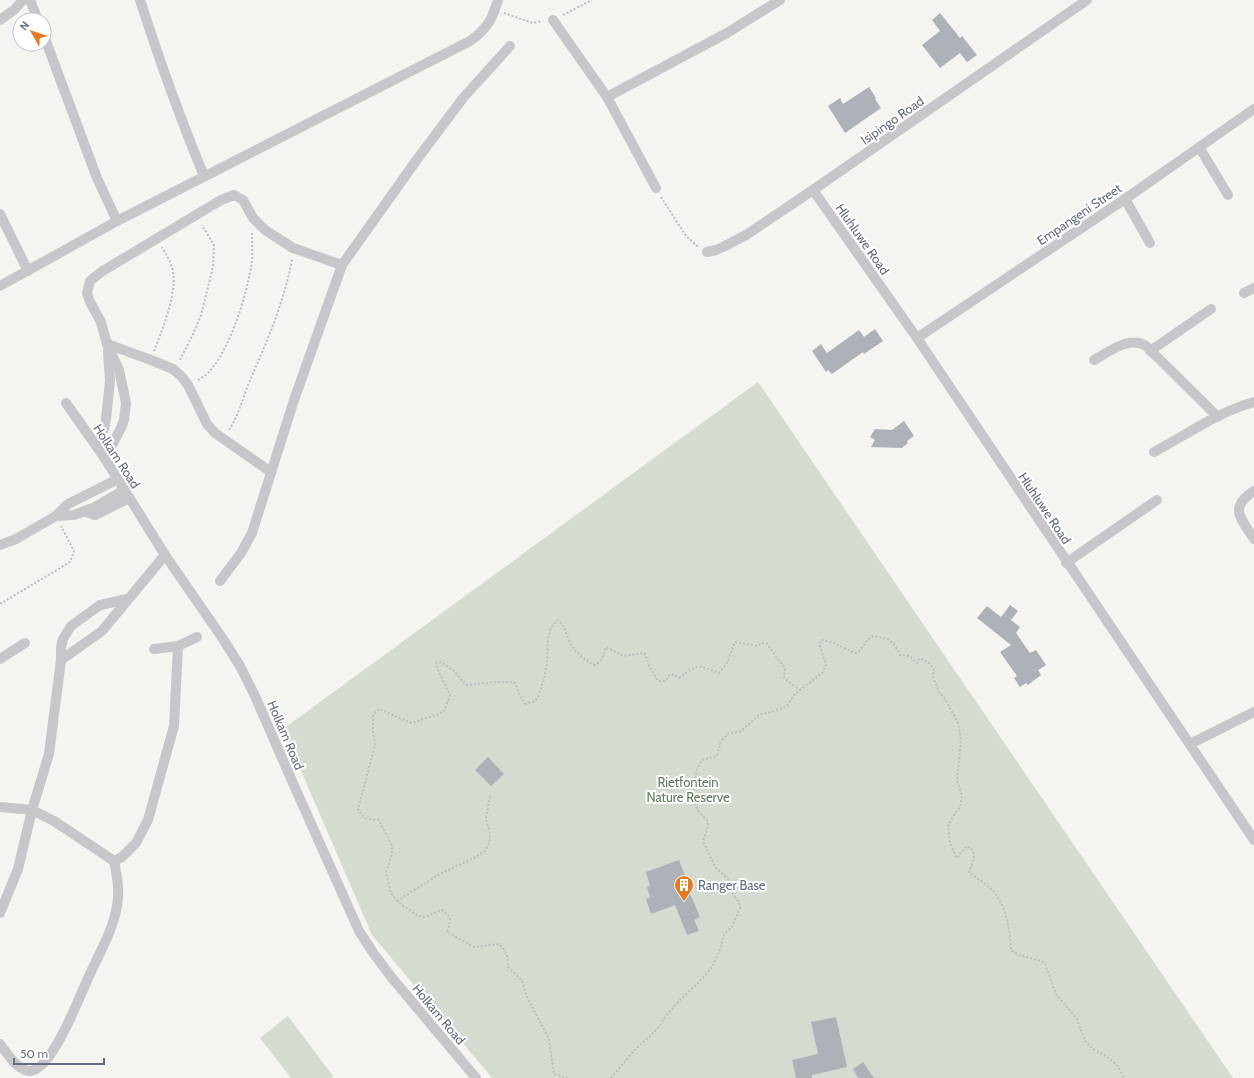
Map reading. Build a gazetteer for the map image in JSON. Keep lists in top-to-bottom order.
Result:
{
  "streets": {
    "street": [
      "Isipingo Road",
      "Empangeni Street",
      "Hluhluwe Road",
      "Holkam Road"
    ]
  },
  "crossings": [
    ["Isipingo Road", "Hluhluwe Road"],
    ["Empangeni Street", "Hluhluwe Road"]
  ],
  "parks": ["Rietfontein Nature Reserve"],
  "places": {
    "building": ["Ranger Base"]
  },
  "scale_bar": "50 m",
  "north": "top left"
}
